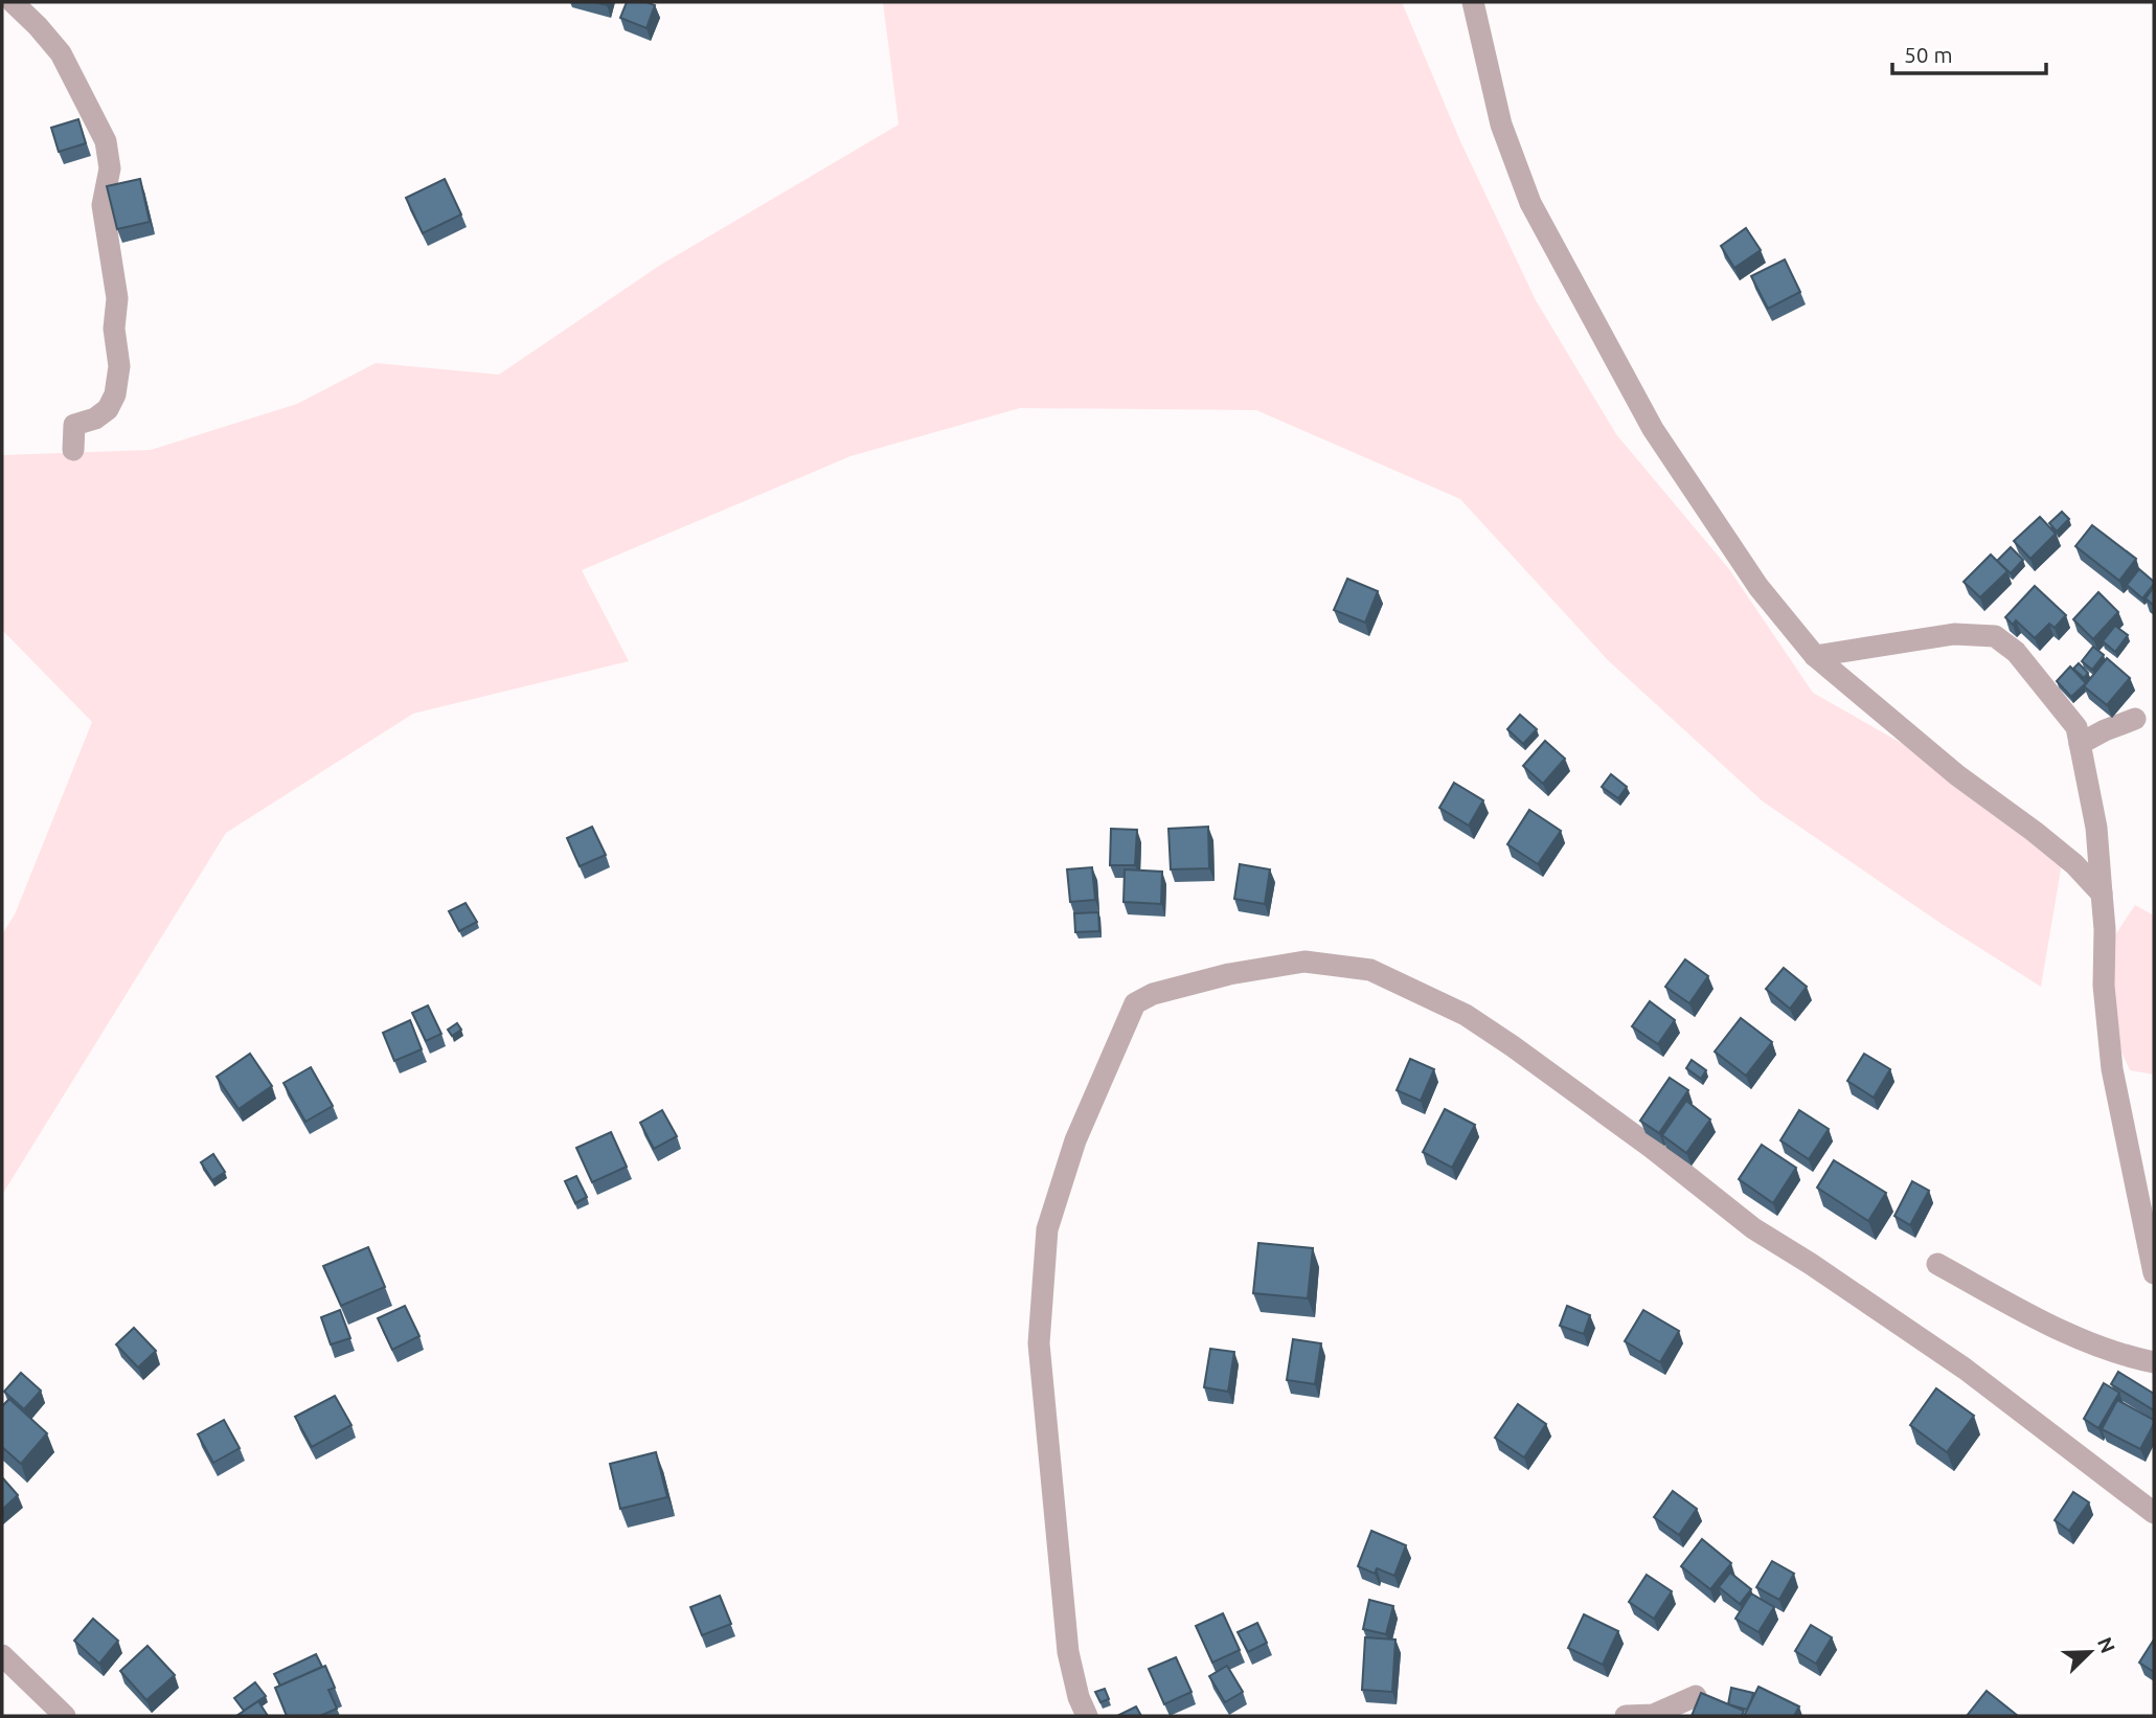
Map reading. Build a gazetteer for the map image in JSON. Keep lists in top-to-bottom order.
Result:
{
  "scale_bar": "50 m",
  "north": "top right"
}
